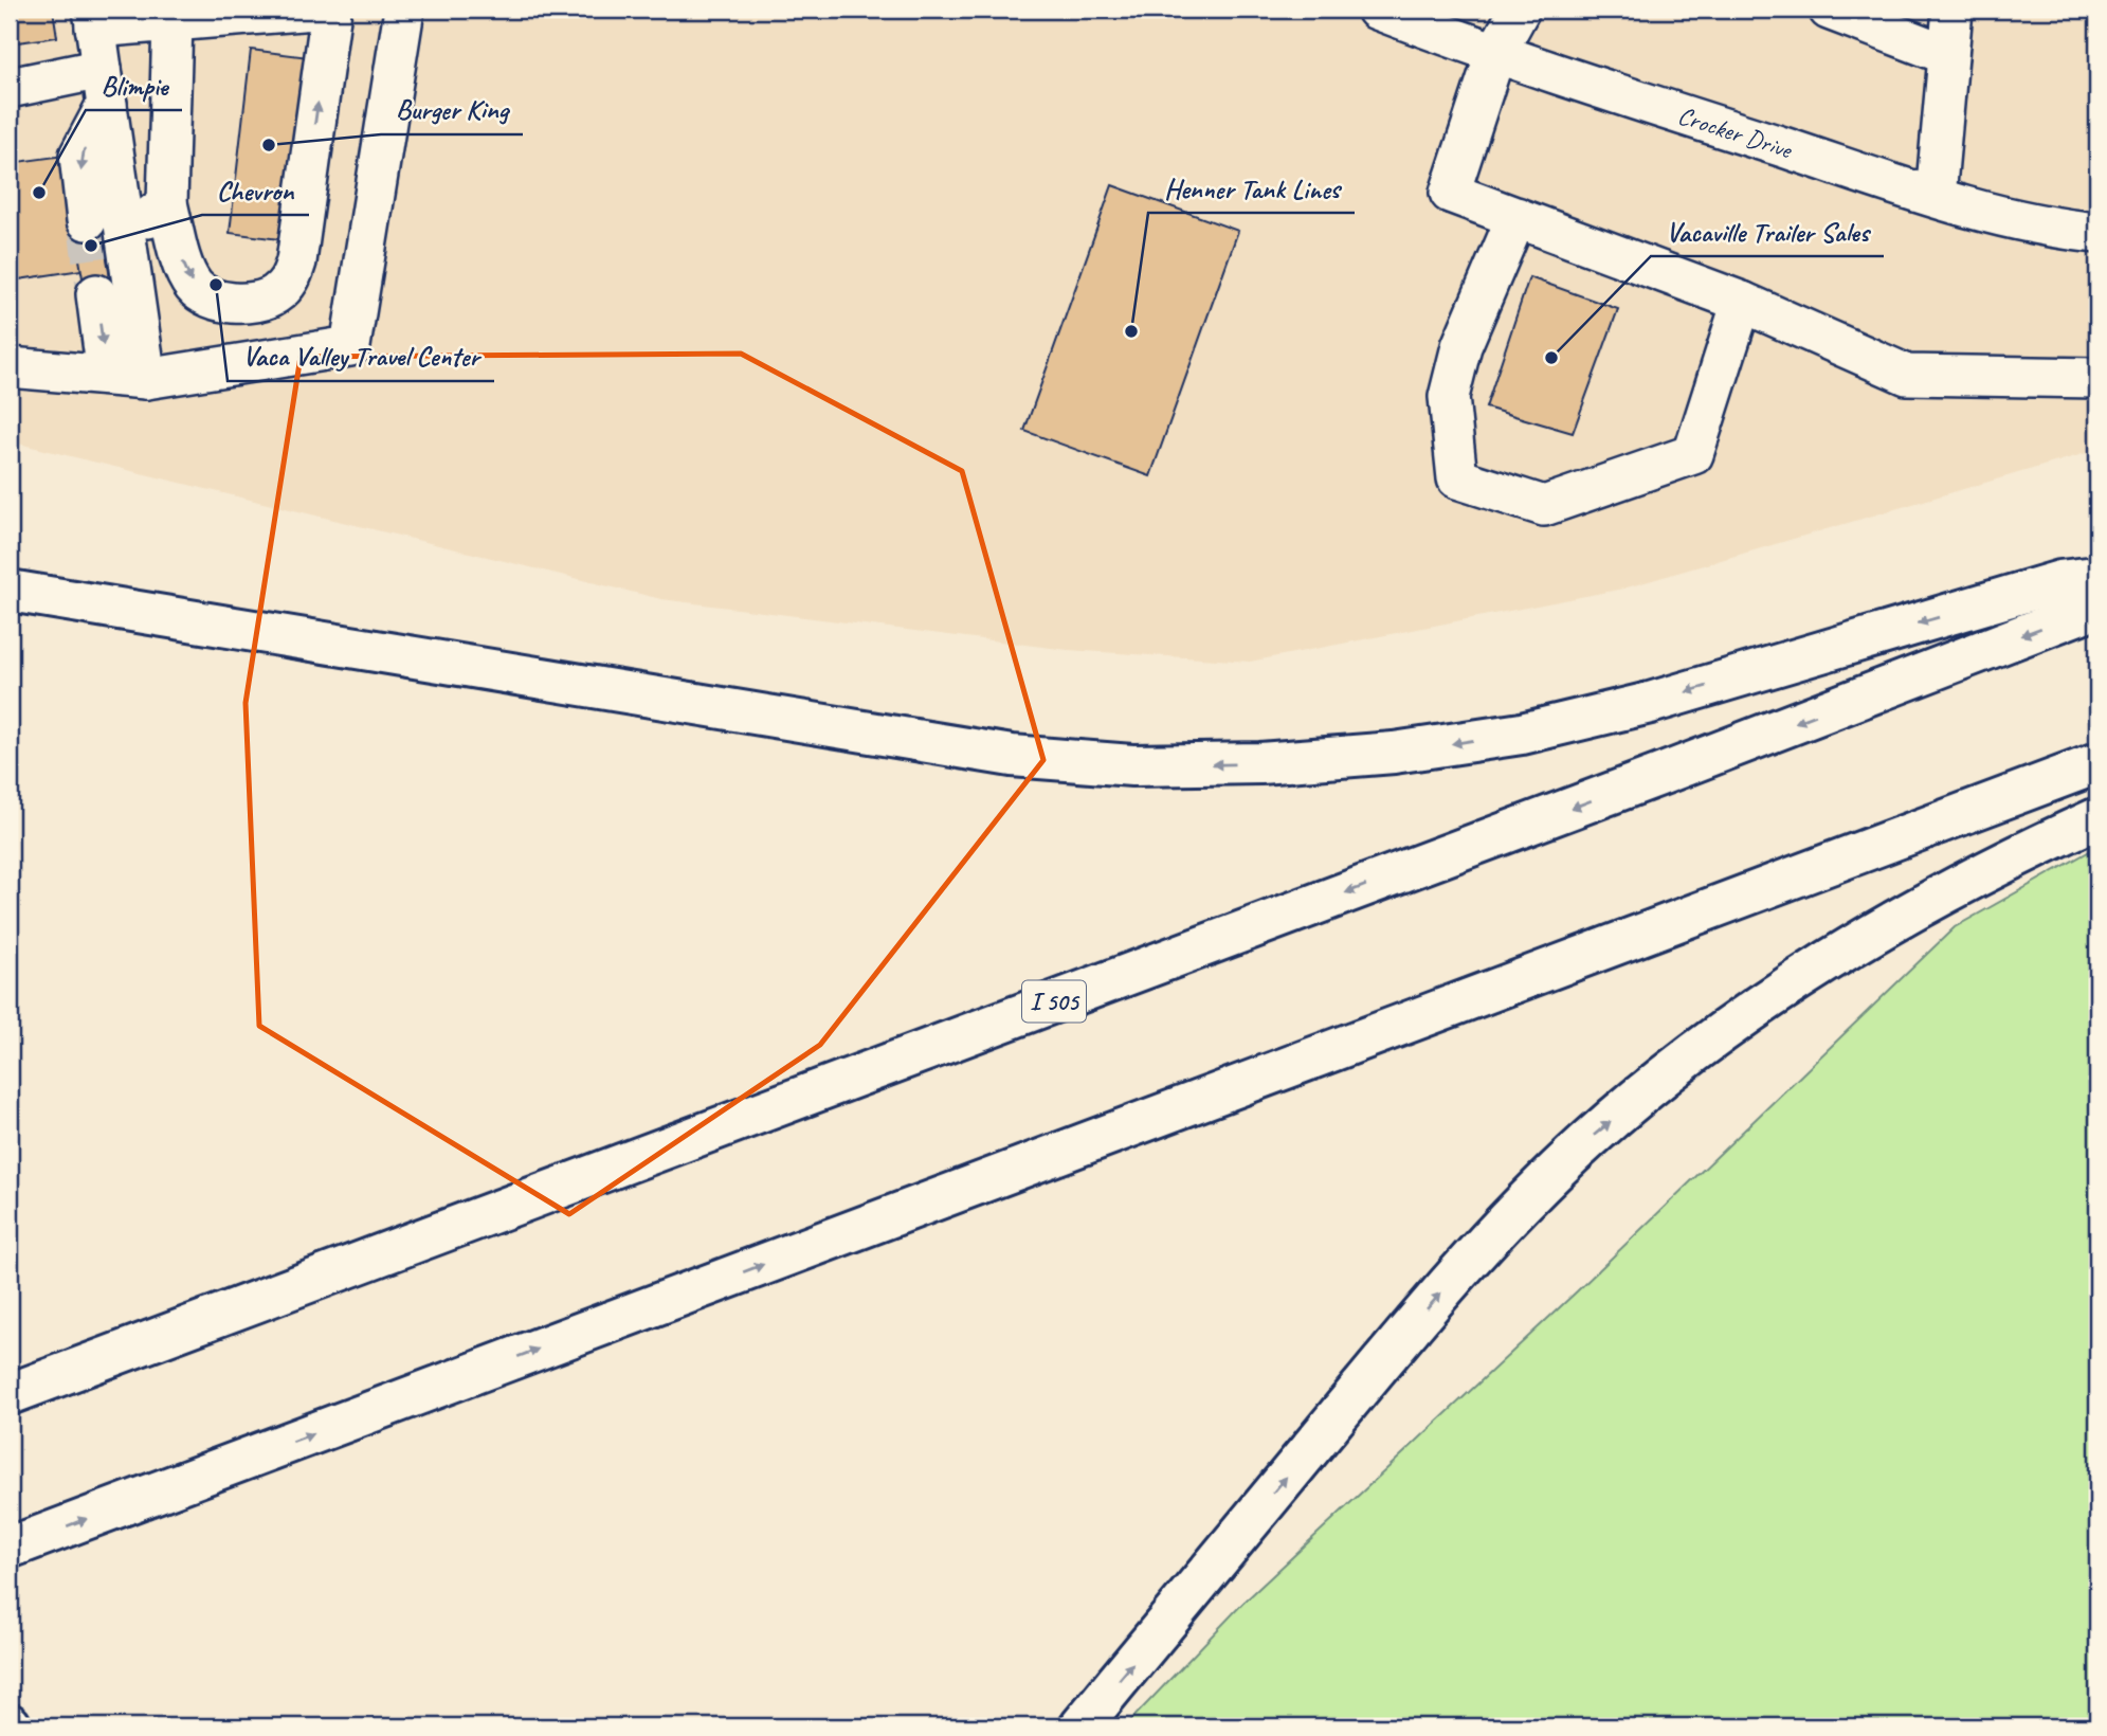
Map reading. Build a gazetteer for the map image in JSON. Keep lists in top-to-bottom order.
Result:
{
  "streets": {
    "highway": ["I 505"],
    "street": ["Crocker Drive"]
  },
  "places": [
    "Burger King",
    "Blimpie",
    "Chevron",
    "Vaca Valley Travel Center",
    "Henner Tank Lines",
    "Vacaville Trailer Sales"
  ]
}
